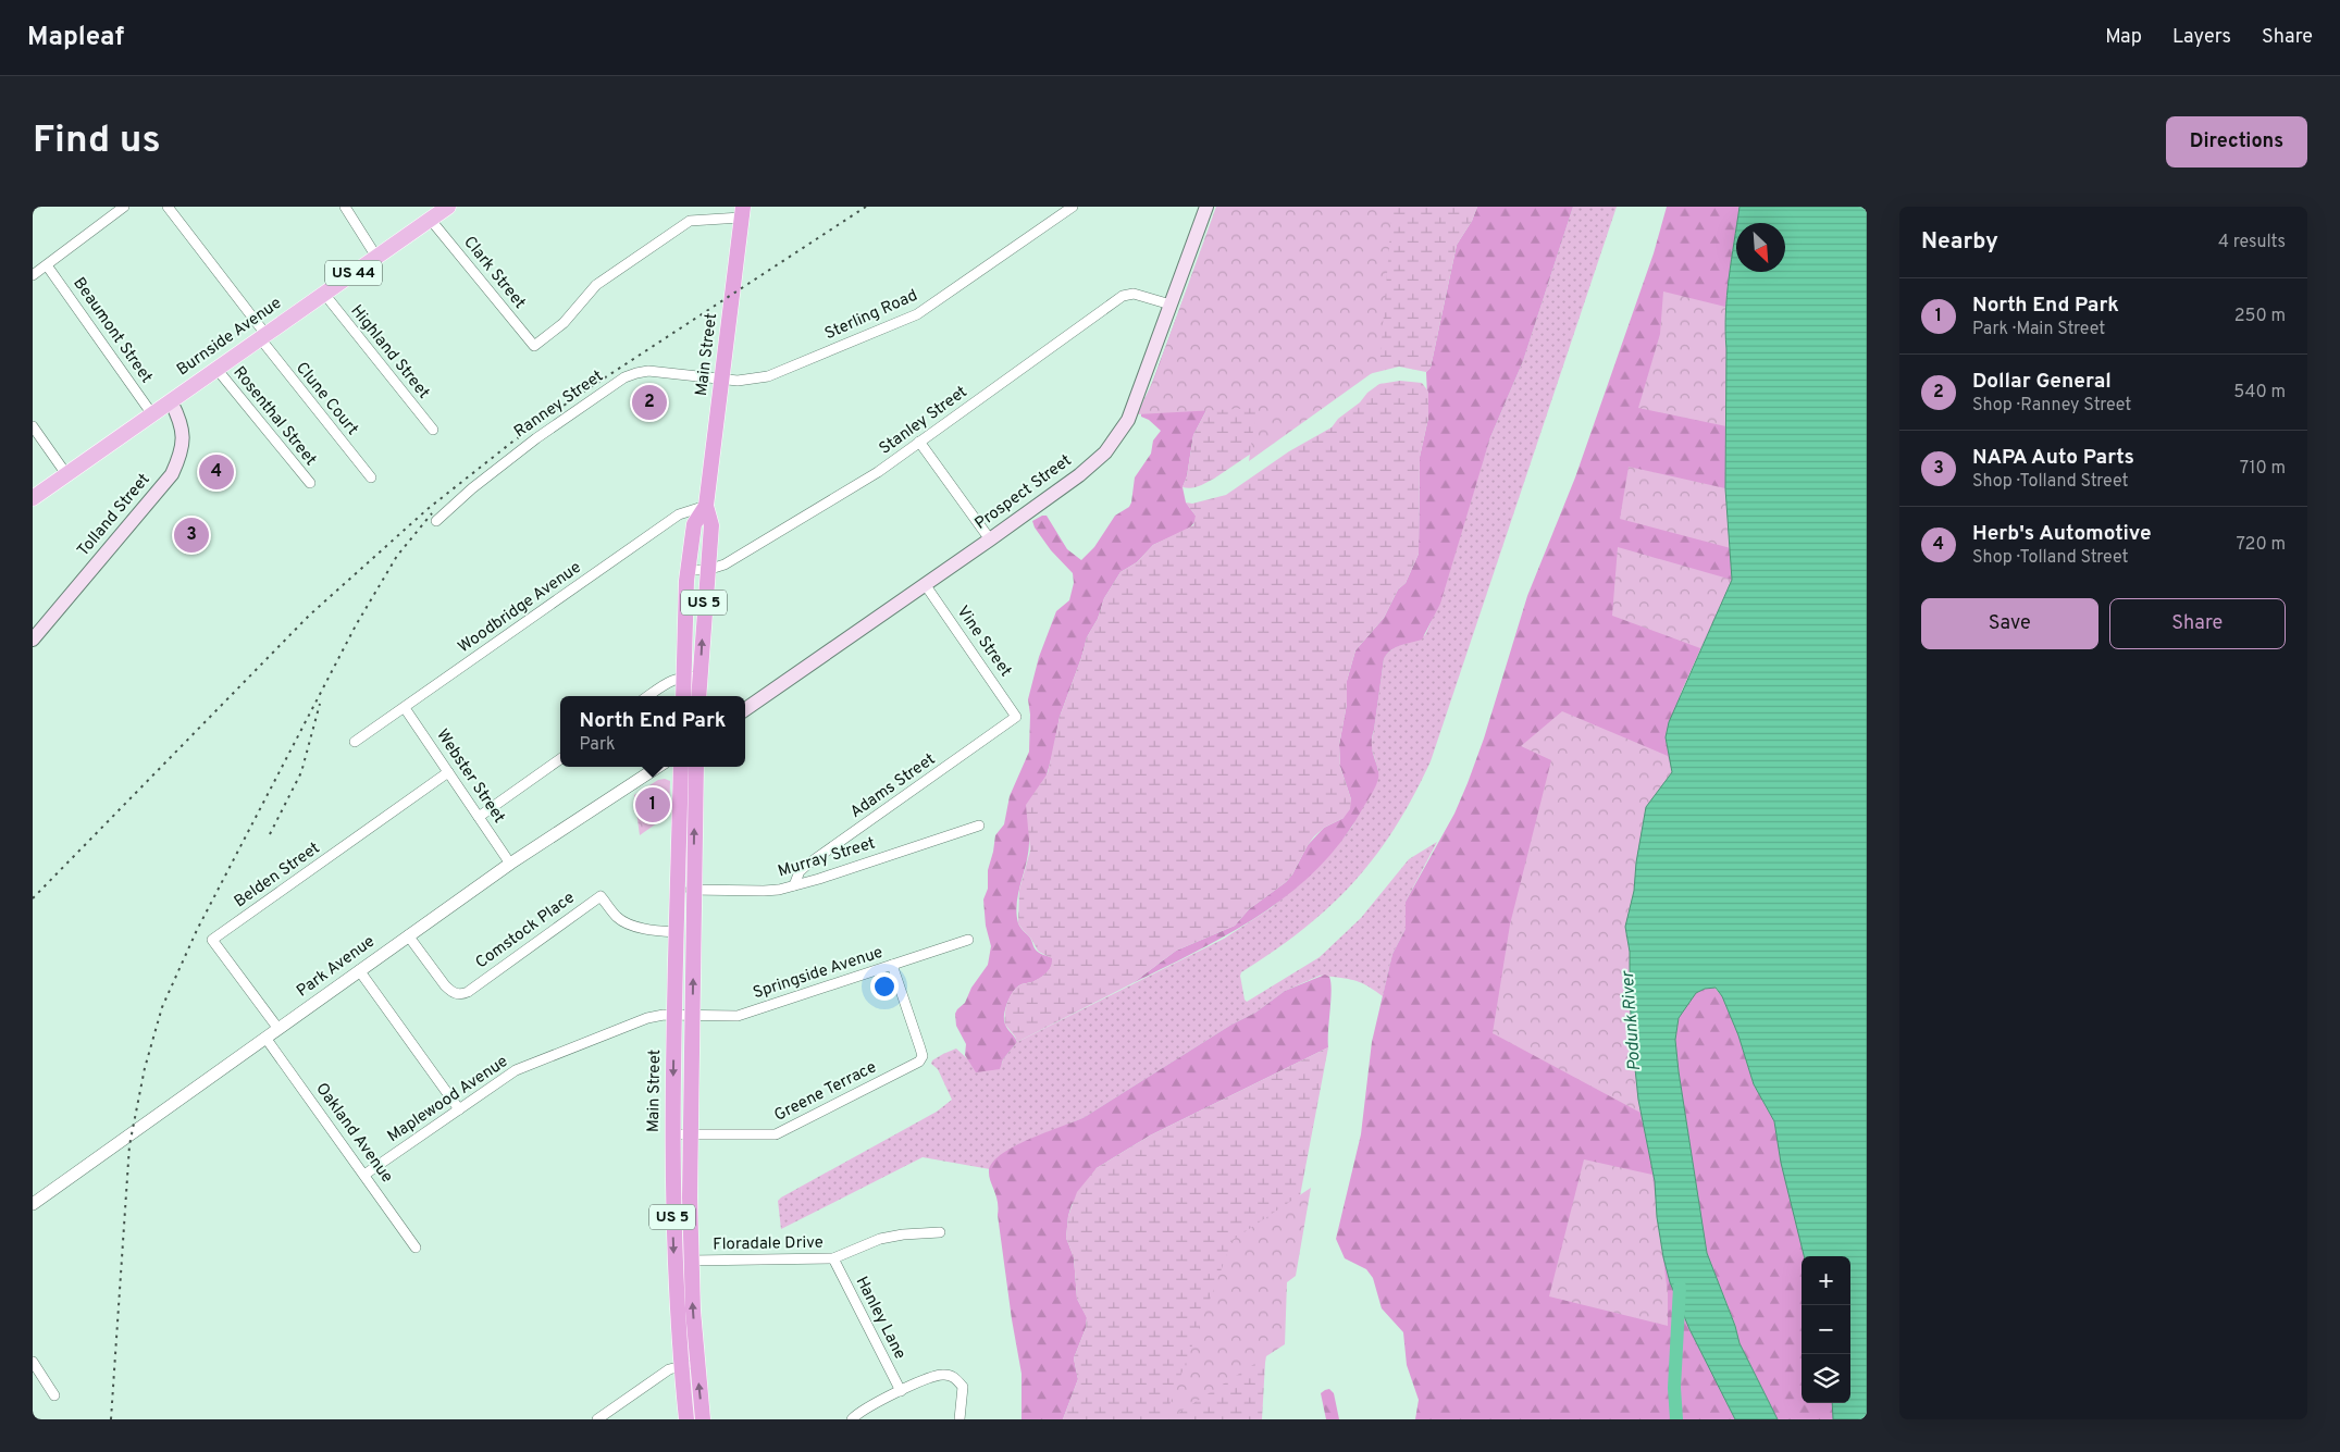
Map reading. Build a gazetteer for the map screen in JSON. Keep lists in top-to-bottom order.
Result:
{
  "streets": {
    "highway": ["Main Street", "US 5"],
    "main road": [
      "US 44",
      "Burnside Avenue",
      "Prospect Street",
      "Tolland Street"
    ],
    "street": [
      "Clark Street",
      "Sterling Road",
      "Beaumont Street",
      "Highland Street",
      "Clune Court",
      "Ranney Street",
      "Rosenthal Street",
      "Stanley Street",
      "Woodbridge Avenue",
      "Vine Street",
      "Webster Street",
      "Adams Street",
      "Murray Street",
      "Belden Street",
      "Comstock Place",
      "Park Avenue",
      "Springside Avenue",
      "Greene Terrace",
      "Maplewood Avenue",
      "Oakland Avenue",
      "Floradale Drive",
      "Hanley Lane"
    ]
  },
  "crossings": [
    ["Clark Street", "Burnside Avenue"],
    ["Clark Street", "Main Street"],
    ["Sterling Road", "Main Street"],
    ["Sterling Road", "Ranney Street"],
    ["Beaumont Street", "Burnside Avenue"],
    ["Burnside Avenue", "Highland Street"],
    ["Burnside Avenue", "Clune Court"],
    ["Burnside Avenue", "Rosenthal Street"],
    ["Burnside Avenue", "Tolland Street"],
    ["Main Street", "Ranney Street"],
    ["Main Street", "Stanley Street"],
    ["Main Street", "Woodbridge Avenue"],
    ["Main Street", "Murray Street"],
    ["Main Street", "Comstock Place"],
    ["Main Street", "Springside Avenue"],
    ["Main Street", "Greene Terrace"],
    ["Main Street", "Maplewood Avenue"],
    ["Stanley Street", "Prospect Street"],
    ["Prospect Street", "Vine Street"],
    ["US 5", "Murray Street"],
    ["US 5", "Springside Avenue"],
    ["US 5", "Greene Terrace"],
    ["US 5", "Floradale Drive"],
    ["Woodbridge Avenue", "Webster Street"],
    ["Vine Street", "Adams Street"],
    ["Webster Street", "Belden Street"],
    ["Webster Street", "Park Avenue"],
    ["Adams Street", "Murray Street"],
    ["Belden Street", "Park Avenue"],
    ["Comstock Place", "Park Avenue"],
    ["Park Avenue", "Oakland Avenue"],
    ["Springside Avenue", "Greene Terrace"],
    ["Springside Avenue", "Maplewood Avenue"],
    ["Maplewood Avenue", "Oakland Avenue"],
    ["Floradale Drive", "Hanley Lane"]
  ],
  "water": ["Podunk River"],
  "north": "bottom right",
  "page": {
    "header": "Mapleaf",
    "nav": ["Map", "Layers", "Share"],
    "buttons": [
      "Directions",
      ["Save", "Share"]
    ],
    "title": "Find us",
    "heading": ["Nearby", "4 results"],
    "list": [
      {
        "mark": "1",
        "name": "North End Park",
        "note": "Park · Main Street",
        "value": "250 m"
      },
      {
        "mark": "2",
        "name": "Dollar General",
        "note": "Shop · Ranney Street",
        "value": "540 m"
      },
      {
        "mark": "3",
        "name": "NAPA Auto Parts",
        "note": "Shop · Tolland Street",
        "value": "710 m"
      },
      {
        "mark": "4",
        "name": "Herb's Automotive",
        "note": "Shop · Tolland Street",
        "value": "720 m"
      }
    ],
    "pins": [
      "2",
      "4",
      "3",
      "1"
    ],
    "popup": ["North End Park", "Park"],
    "map_buttons": ["+", "−"]
  }
}
